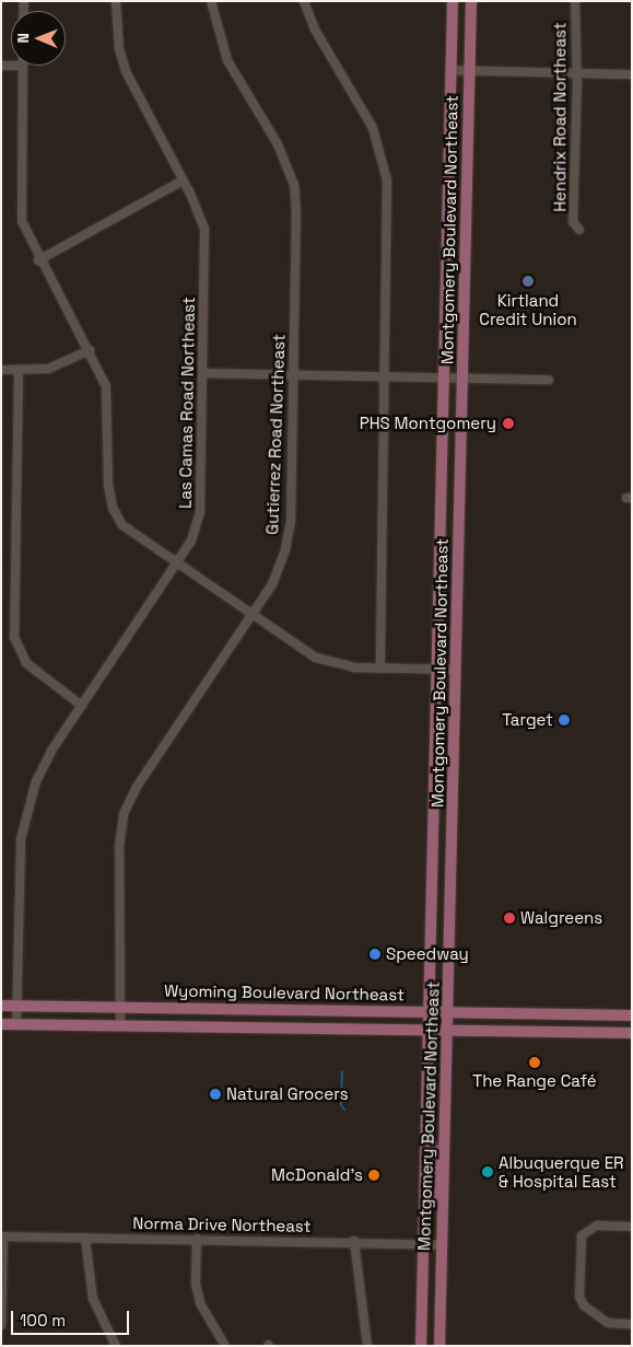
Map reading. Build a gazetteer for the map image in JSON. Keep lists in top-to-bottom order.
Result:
{
  "streets": {
    "main road": ["Montgomery Boulevard Northeast", "Wyoming Boulevard Northeast"],
    "street": [
      "Hendrix Road Northeast",
      "Las Camas Road Northeast",
      "Gutierrez Road Northeast",
      "Norma Drive Northeast"
    ]
  },
  "crossings": [
    ["Montgomery Boulevard Northeast", "Wyoming Boulevard Northeast"],
    ["Montgomery Boulevard Northeast", "Norma Drive Northeast"],
    ["Las Camas Road Northeast", "Wyoming Boulevard Northeast"],
    ["Gutierrez Road Northeast", "Wyoming Boulevard Northeast"]
  ],
  "places": [
    "Kirtland Credit Union",
    "PHS Montgomery",
    "Target",
    "Walgreens",
    "Speedway",
    "The Range Café",
    "Natural Grocers",
    "Albuquerque ER & Hospital East",
    "McDonald's"
  ],
  "scale_bar": "100 m",
  "north": "left"
}
